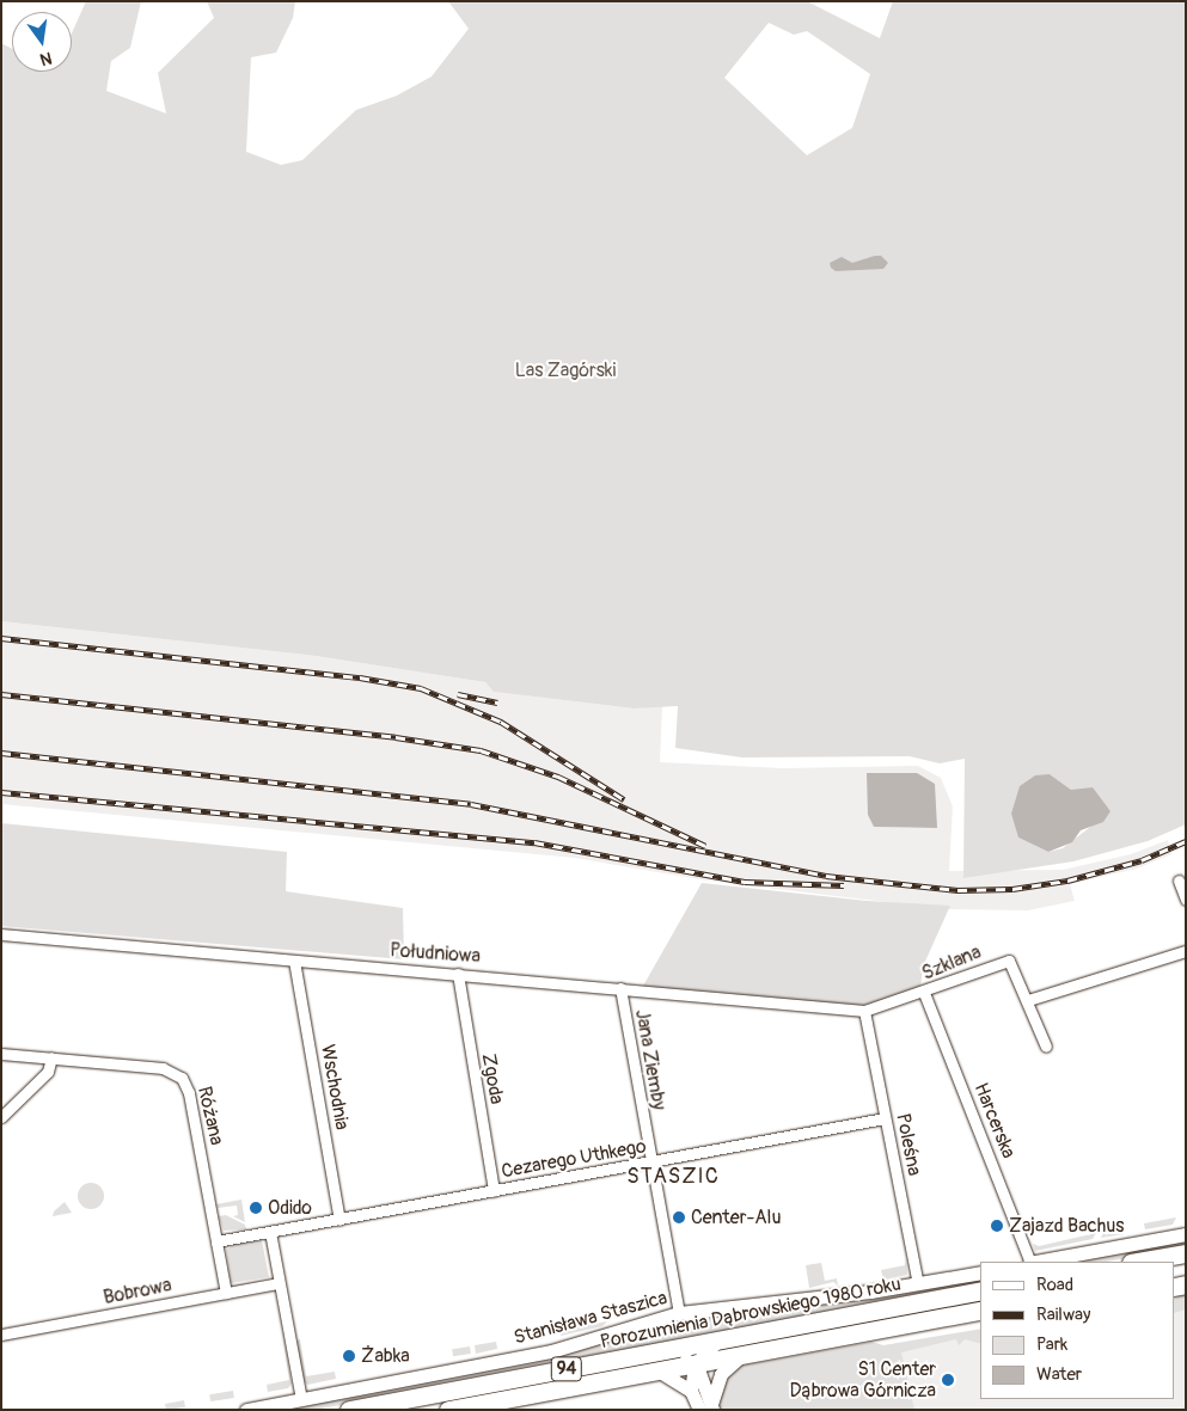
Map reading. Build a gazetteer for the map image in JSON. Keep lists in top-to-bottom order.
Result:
{
  "streets": {
    "main road": ["Porozumienia Dąbrowskiego 1980 roku", "94"],
    "street": [
      "Południowa",
      "Szklana",
      "Jana Ziemby",
      "Zgoda",
      "Wschodnia",
      "Różana",
      "Harcerska",
      "Poleśna",
      "Cezarego Uthkego",
      "Bobrowa",
      "Stanisława Staszica"
    ]
  },
  "crossings": [
    ["Południowa", "Szklana"],
    ["Południowa", "Jana Ziemby"],
    ["Południowa", "Zgoda"],
    ["Południowa", "Wschodnia"],
    ["Południowa", "Poleśna"],
    ["Szklana", "Harcerska"],
    ["Szklana", "Poleśna"],
    ["Jana Ziemby", "Cezarego Uthkego"],
    ["Jana Ziemby", "Stanisława Staszica"],
    ["Zgoda", "Cezarego Uthkego"],
    ["Wschodnia", "Cezarego Uthkego"],
    ["Różana", "Cezarego Uthkego"],
    ["Różana", "Bobrowa"],
    ["Poleśna", "Cezarego Uthkego"],
    ["Poleśna", "Stanisława Staszica"]
  ],
  "districts": ["STASZIC"],
  "parks": ["Las Zagórski"],
  "places": [
    "Odido",
    "Center-Alu",
    "Zajazd Bachus",
    "Żabka",
    "S1 Center Dąbrowa Górnicza"
  ],
  "legend": [
    "Road",
    "Railway",
    "Park",
    "Water"
  ],
  "north": "bottom"
}
